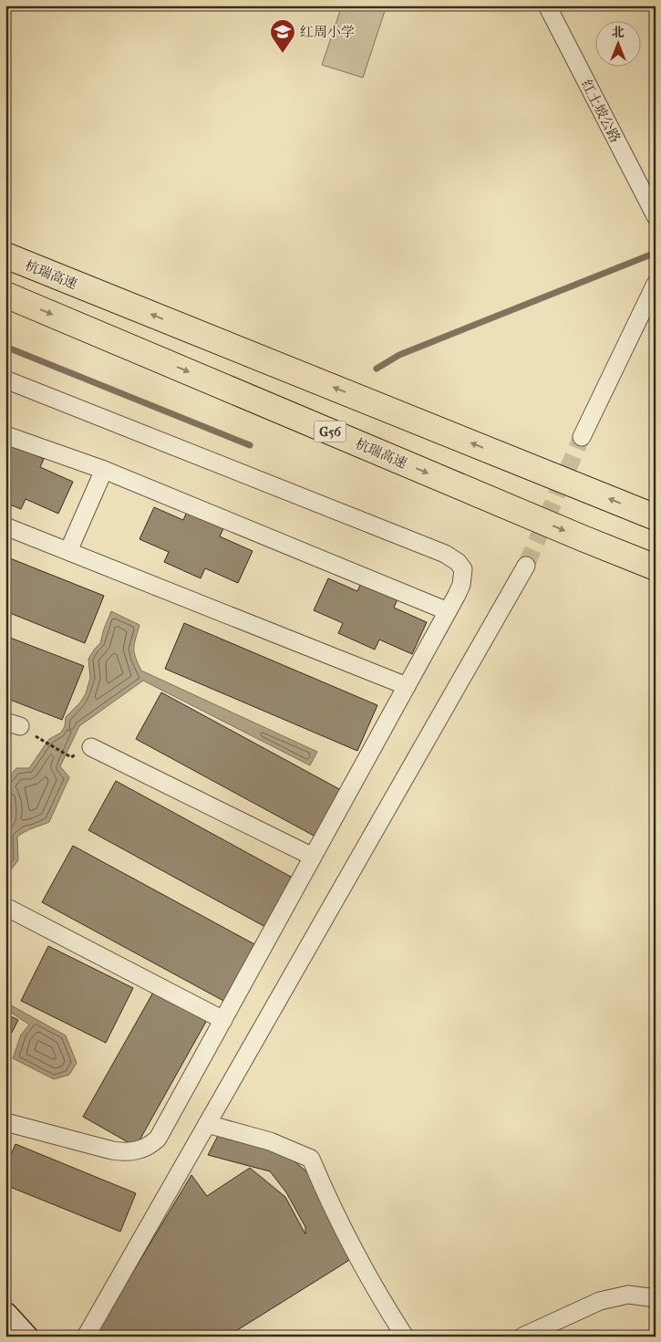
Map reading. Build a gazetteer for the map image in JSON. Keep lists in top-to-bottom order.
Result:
{
  "streets": {
    "highway": ["杭瑞高速", "G56"],
    "street": ["红土坡公路"]
  },
  "places": {
    "school or university": ["红周小学"]
  },
  "north": "top"
}
